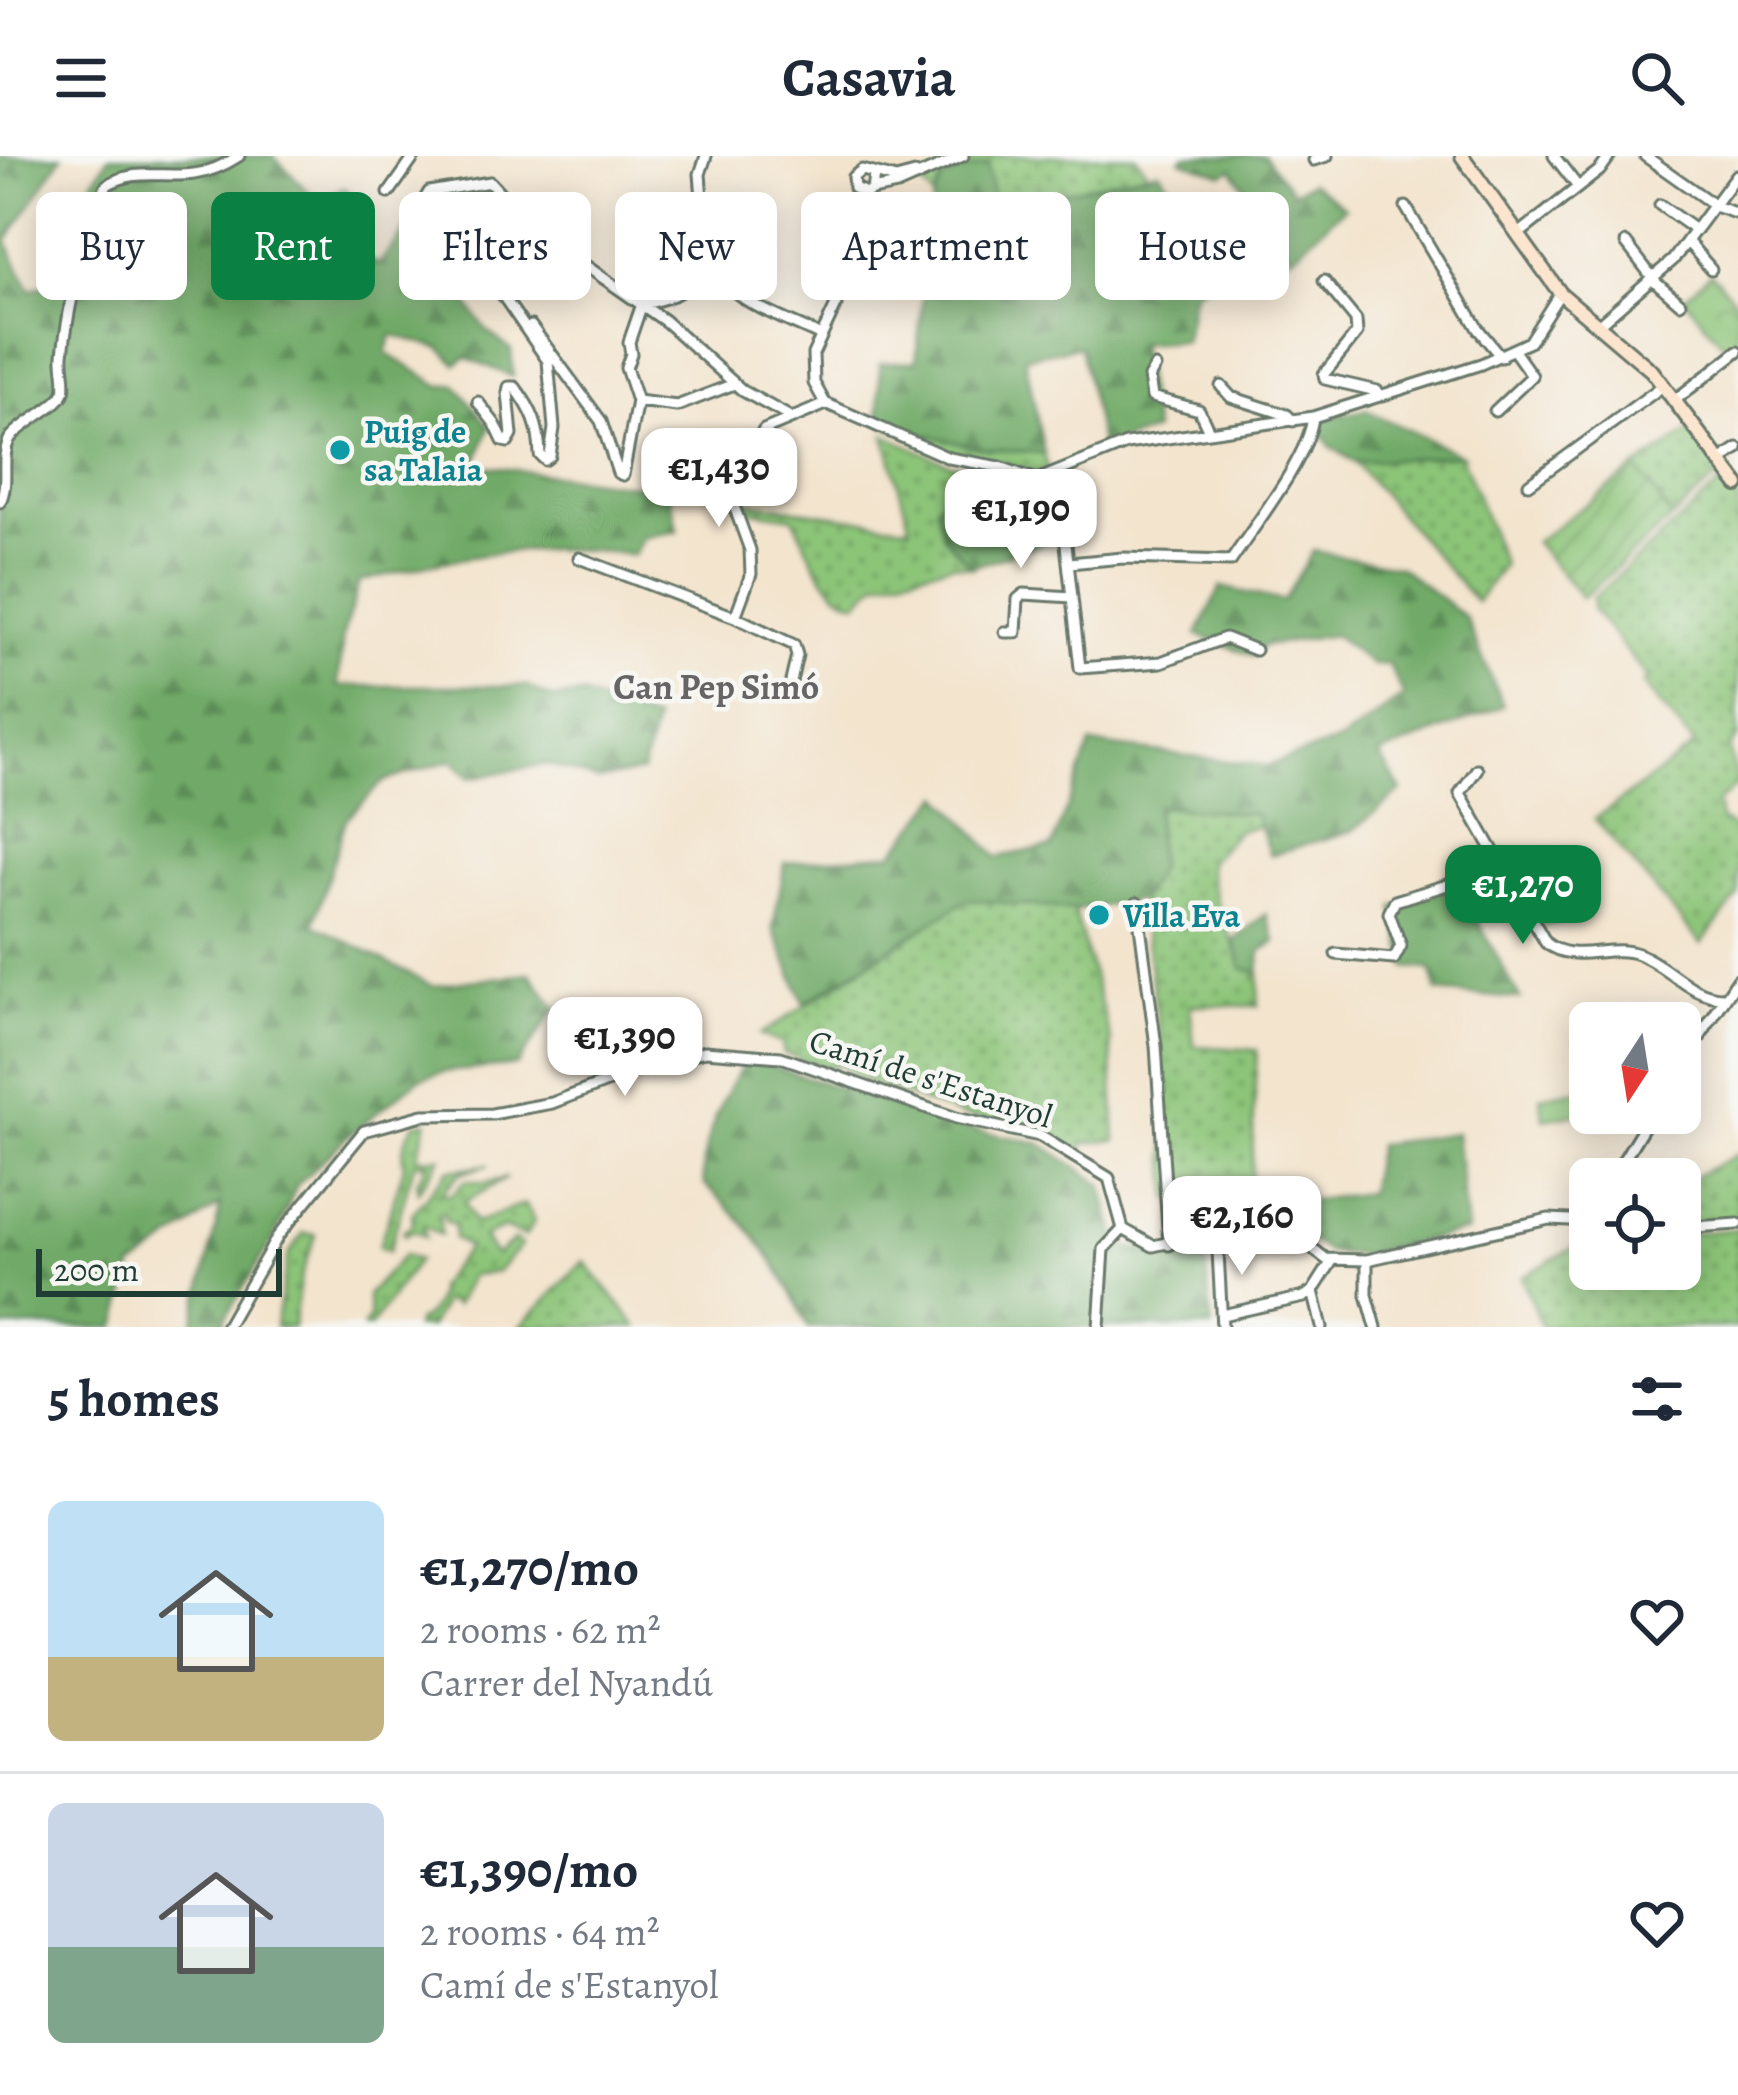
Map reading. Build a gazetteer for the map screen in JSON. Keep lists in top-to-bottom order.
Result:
{
  "streets": {
    "street": ["Camí de s'Estanyol"]
  },
  "districts": ["Can Pep Simó"],
  "places": ["Puig de sa Talaia", "Villa Eva"],
  "scale_bar": "200 m",
  "north": "bottom",
  "page": {
    "header": "Casavia",
    "chip": [
      "Buy",
      "Rent",
      "Filters",
      "New",
      "Apartment",
      "House"
    ],
    "price": [
      "€1,430",
      "€1,190",
      "€1,270",
      "€1,390",
      "€2,160"
    ],
    "scale": "200 m",
    "heading": "5 homes",
    "list": [
      {
        "name": "€1,270/mo",
        "note": "2 rooms · 62 m² · Carrer del Nyandú"
      },
      {
        "name": "€1,390/mo",
        "note": "2 rooms · 64 m² · Camí de s'Estanyol"
      }
    ]
  }
}
